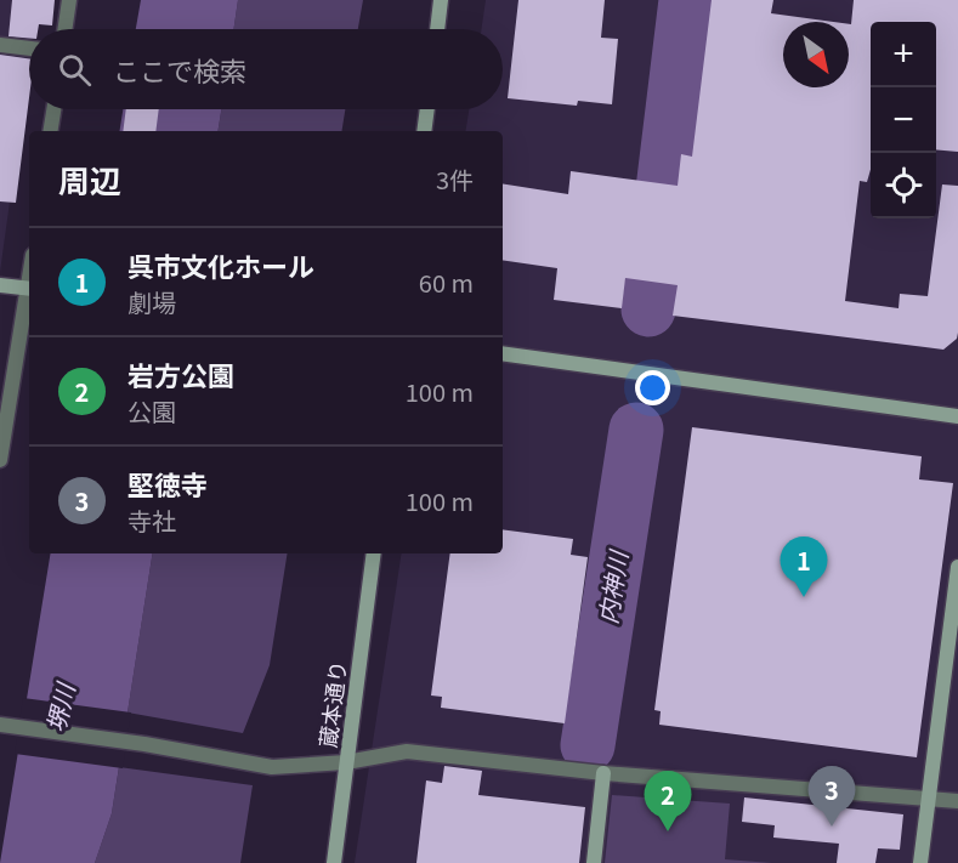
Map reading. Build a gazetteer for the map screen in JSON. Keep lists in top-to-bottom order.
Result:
{
  "streets": {
    "street": ["蔵本通り"]
  },
  "water": ["内神川", "堺川"],
  "north": "bottom right",
  "page": {
    "map_buttons": ["+", "−"],
    "search": "ここで検索",
    "heading": ["周辺", "3件"],
    "list": [
      {
        "mark": "1",
        "name": "呉市文化ホール",
        "note": "劇場",
        "value": "60 m"
      },
      {
        "mark": "2",
        "name": "岩方公園",
        "note": "公園",
        "value": "100 m"
      },
      {
        "mark": "3",
        "name": "堅徳寺",
        "note": "寺社",
        "value": "100 m"
      }
    ],
    "pins": ["1", "3", "2"]
  }
}
